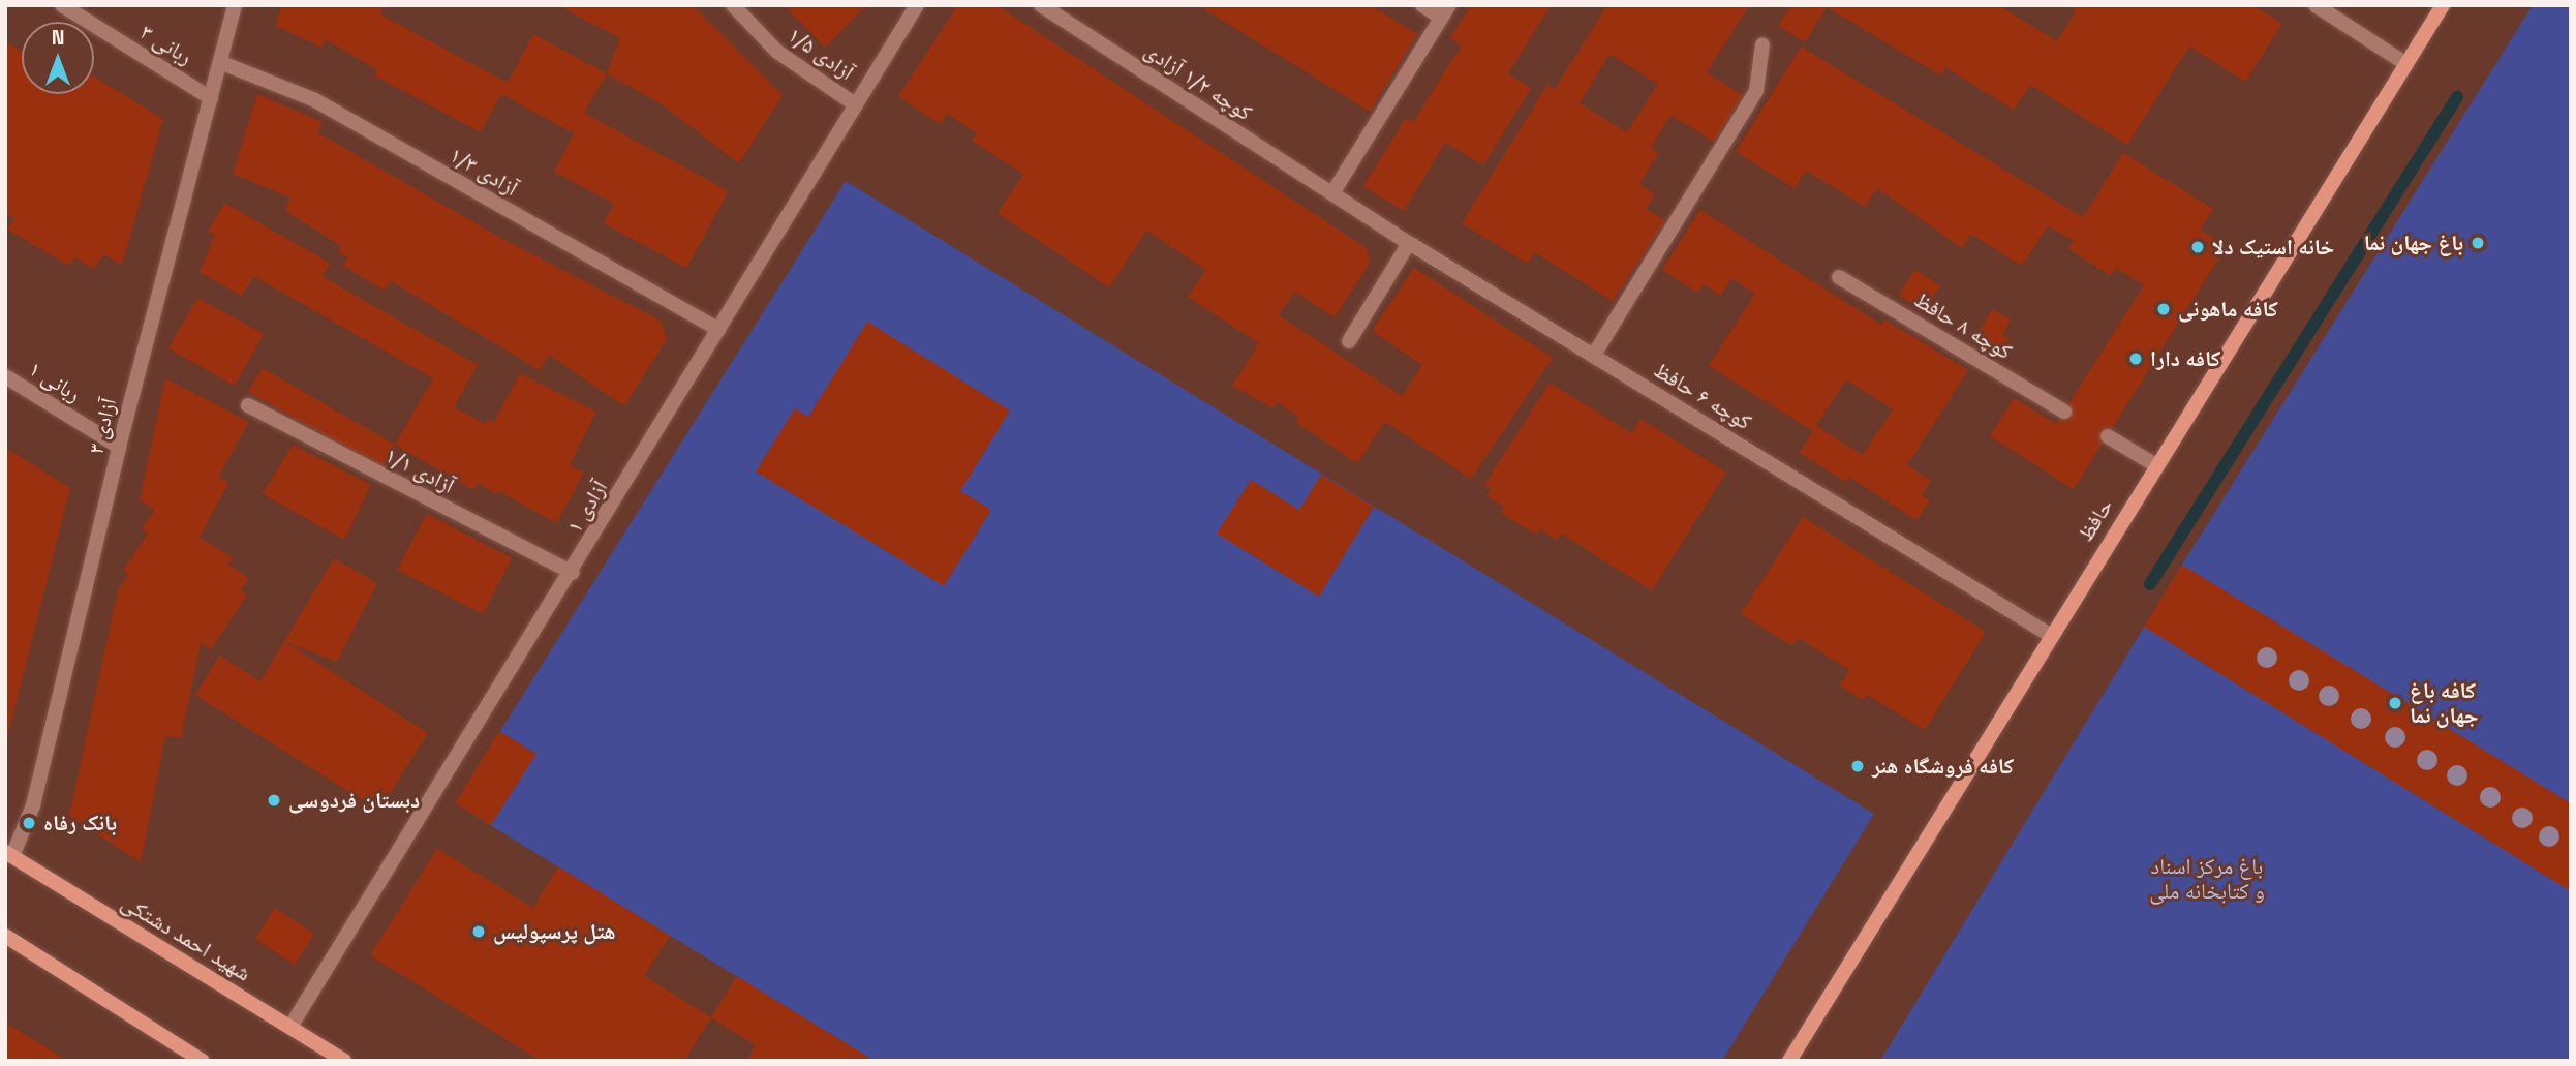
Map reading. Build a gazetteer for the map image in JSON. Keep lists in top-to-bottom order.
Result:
{
  "streets": {
    "main road": ["حافظ", "شهید احمد دشتکی"],
    "street": [
      "ربانی ۳",
      "آزادی ۱/۵",
      "کوچه ۱/۲ آزادی",
      "آزادی ۱/۳",
      "کوچه ۸ حافظ",
      "ربانی ۱",
      "کوچه ۶ حافظ",
      "۳ آزادی",
      "آزادی ۱/۱",
      "آزادی ۱"
    ]
  },
  "crossings": [
    ["ربانی ۳", "۳ آزادی"],
    ["آزادی ۱/۵", "آزادی ۱"],
    ["کوچه ۱/۲ آزادی", "کوچه ۶ حافظ"],
    ["آزادی ۱/۳", "۳ آزادی"],
    ["آزادی ۱/۳", "آزادی ۱"],
    ["ربانی ۱", "۳ آزادی"],
    ["کوچه ۶ حافظ", "حافظ"],
    ["۳ آزادی", "شهید احمد دشتکی"],
    ["آزادی ۱/۱", "آزادی ۱"],
    ["آزادی ۱", "شهید احمد دشتکی"]
  ],
  "parks": ["باغ مرکز اسناد و کتابخانه ملی"],
  "places": [
    "باغ جهان نما",
    "خانه استیک دلا",
    "کافه ماهونی",
    "کافه دارا",
    "کافه باغ جهان نما",
    "کافه فروشگاه هنر",
    "دبستان فردوسی",
    "بانک رفاه",
    "هتل پرسپولیس"
  ],
  "north": "top"
}
